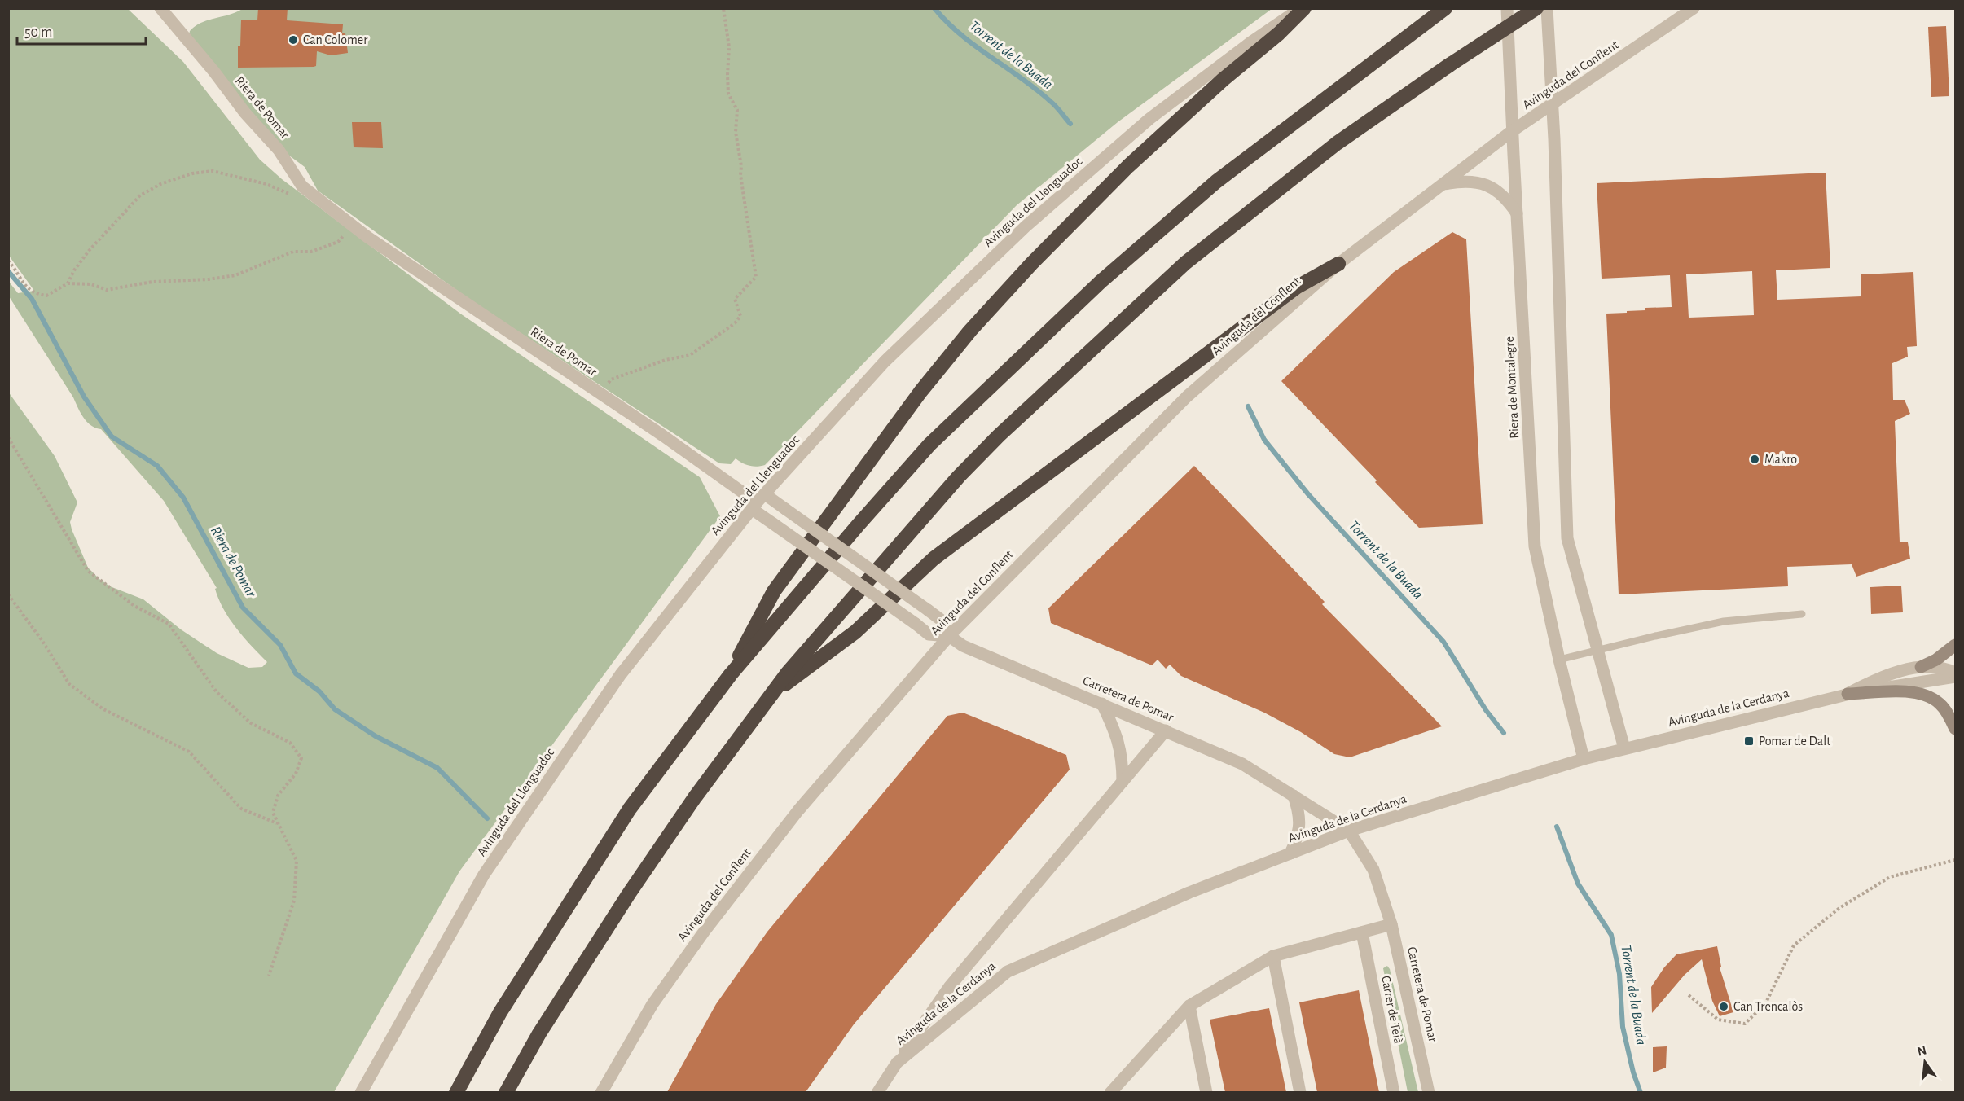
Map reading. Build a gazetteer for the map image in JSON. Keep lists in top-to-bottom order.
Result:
{
  "streets": {
    "street": [
      "Avinguda del Conflent",
      "Riera de Pomar",
      "Avinguda del Llenguadoc",
      "Riera de Montalegre",
      "Carretera de Pomar",
      "Avinguda de la Cerdanya",
      "Carrer de Teià"
    ]
  },
  "crossings": [
    ["Avinguda del Conflent", "Riera de Montalegre"],
    ["Avinguda del Conflent", "Carretera de Pomar"],
    ["Riera de Pomar", "Avinguda del Llenguadoc"],
    ["Riera de Pomar", "Carretera de Pomar"],
    ["Avinguda del Llenguadoc", "Carretera de Pomar"],
    ["Riera de Montalegre", "Avinguda de la Cerdanya"],
    ["Carretera de Pomar", "Avinguda de la Cerdanya"]
  ],
  "water": ["Torrent de la Buada", "Riera de Pomar"],
  "places": {
    "other": ["Can Colomer", "Makro", "Can Trencalòs"],
    "transit": ["Pomar de Dalt"]
  },
  "scale_bar": "50 m",
  "north": "top"
}
